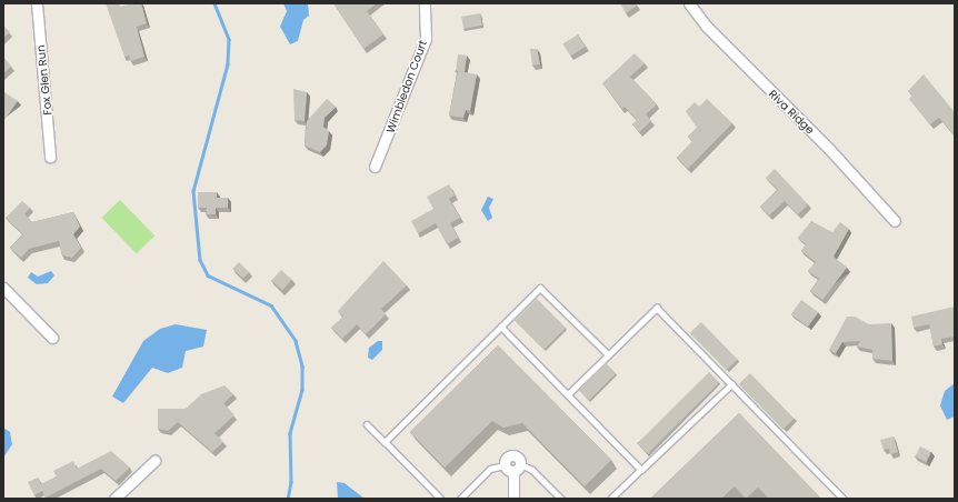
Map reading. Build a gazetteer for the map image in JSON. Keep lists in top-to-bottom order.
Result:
{
  "streets": {
    "street": ["Fox Glen Run", "Wimbledon Court", "Riva Ridge"]
  }
}
